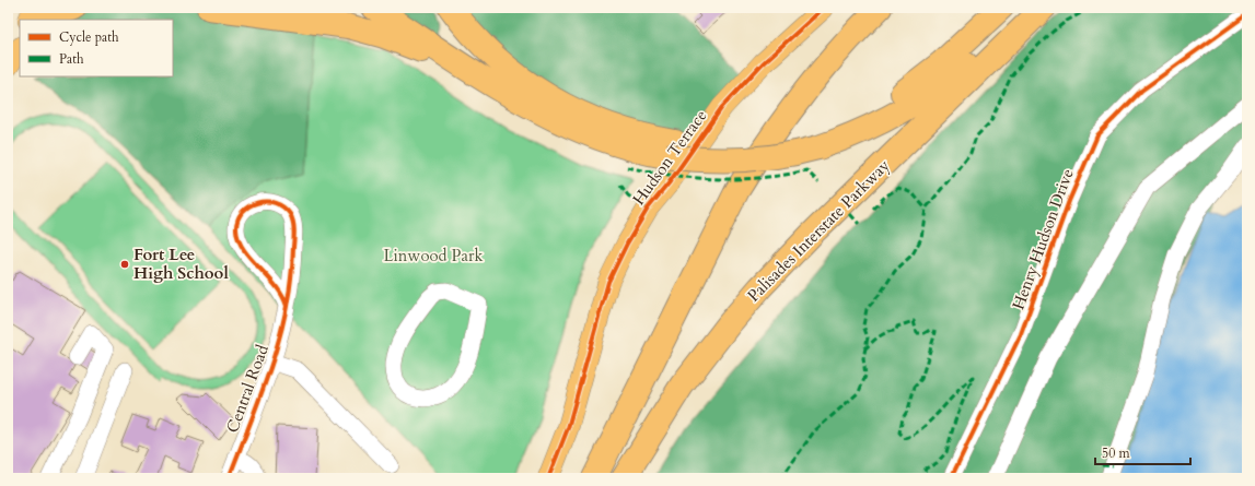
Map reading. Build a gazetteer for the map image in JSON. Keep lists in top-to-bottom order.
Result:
{
  "streets": {
    "highway": ["Palisades Interstate Parkway"],
    "main road": ["Hudson Terrace"],
    "street": ["Henry Hudson Drive", "Central Road"]
  },
  "parks": ["Linwood Park"],
  "places": ["Fort Lee High School"],
  "legend": ["Cycle path", "Path"],
  "scale_bar": "50 m"
}
